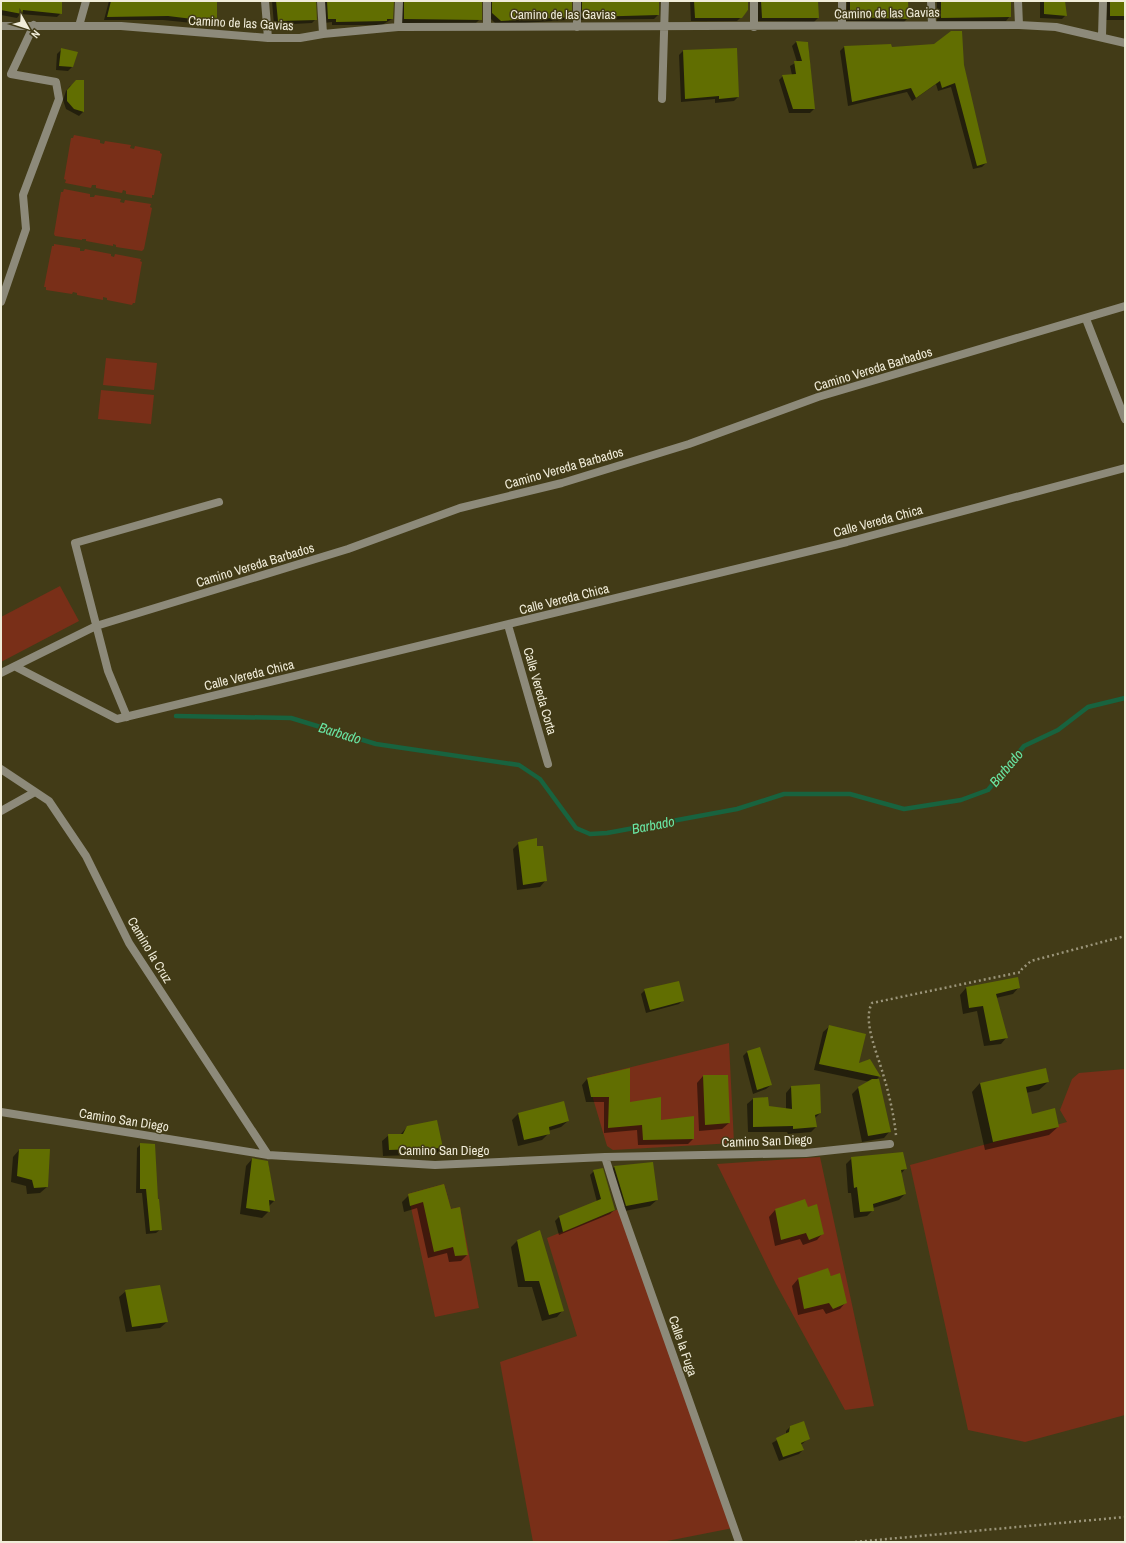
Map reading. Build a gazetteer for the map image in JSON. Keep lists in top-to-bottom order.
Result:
{
  "streets": {
    "street": [
      "Camino de las Gavias",
      "Camino Vereda Barbados",
      "Calle Vereda Chica",
      "Calle Vereda Corta",
      "Camino la Cruz",
      "Camino San Diego",
      "Calle la Fuga"
    ]
  },
  "crossings": [
    ["Camino Vereda Barbados", "Calle Vereda Chica"],
    ["Calle Vereda Chica", "Calle Vereda Corta"],
    ["Camino la Cruz", "Camino San Diego"],
    ["Camino San Diego", "Calle la Fuga"]
  ],
  "water": ["Barbado"],
  "north": "bottom right"
}
